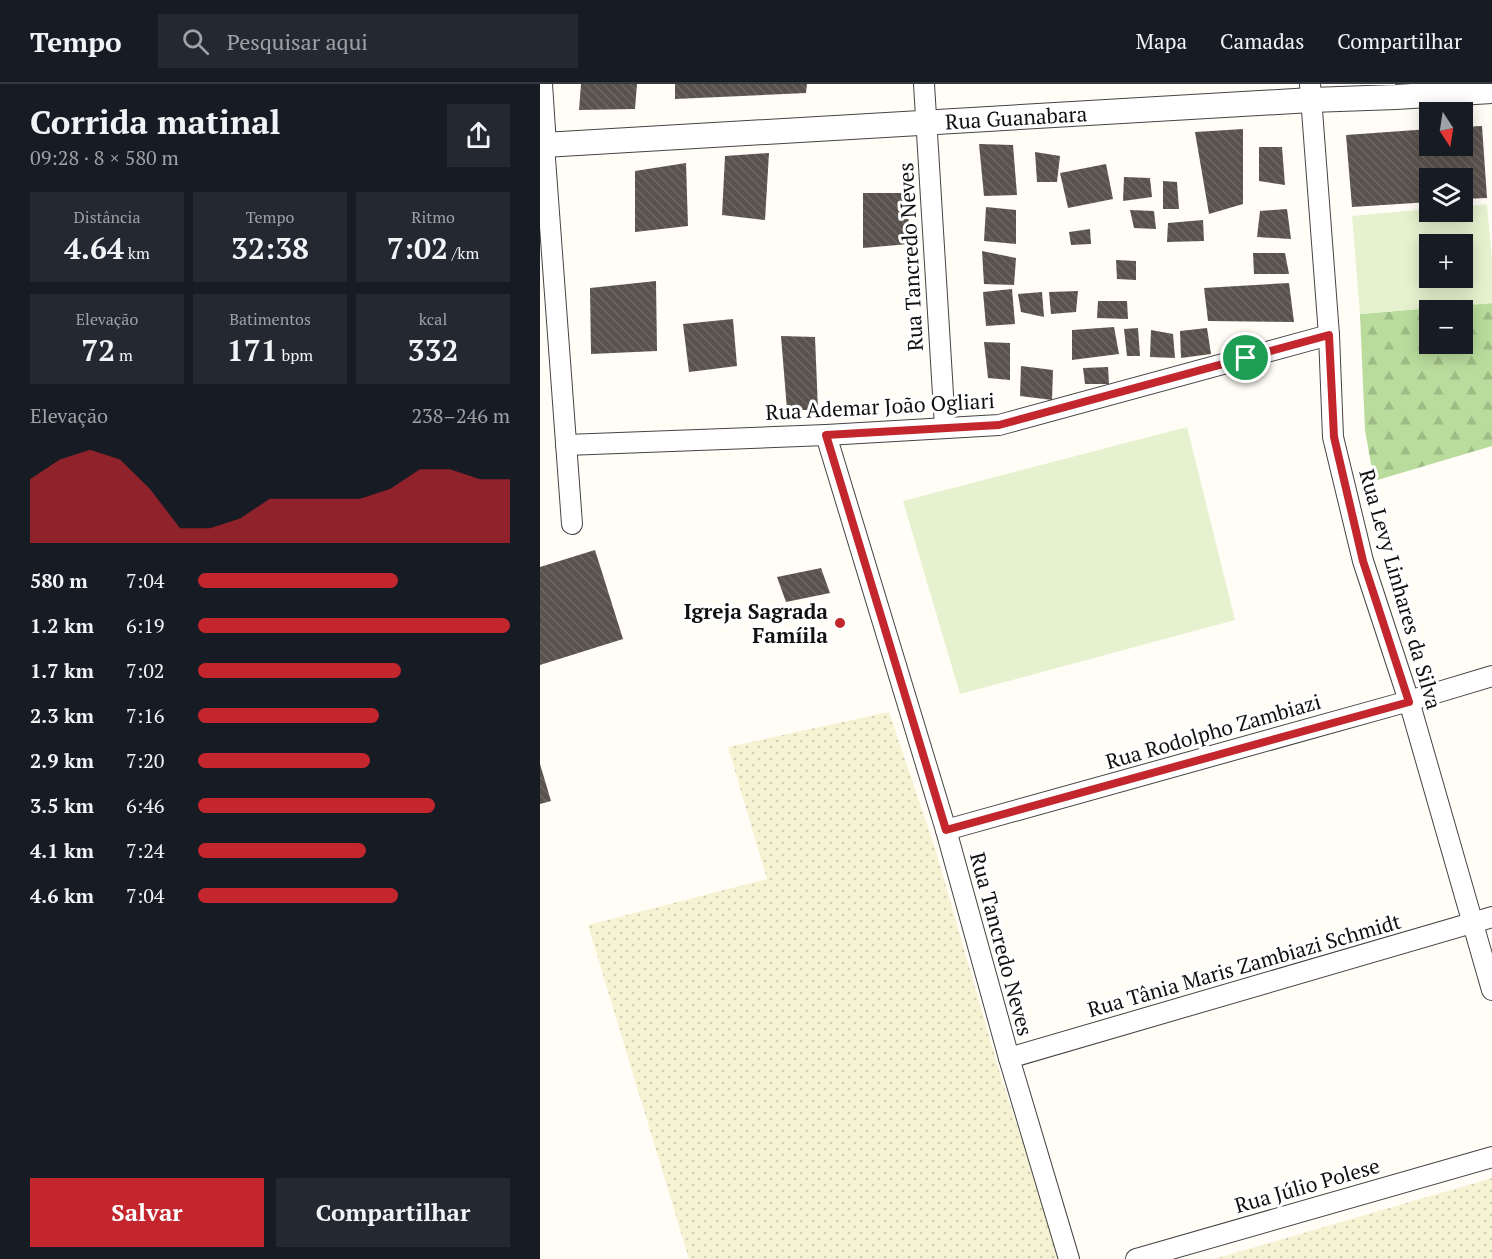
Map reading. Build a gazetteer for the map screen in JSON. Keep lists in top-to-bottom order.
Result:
{
  "streets": {
    "street": [
      "Rua Guanabara",
      "Rua Tancredo Neves",
      "Rua Ademar João Ogliari",
      "Rua Levy Linhares da Silva",
      "Rua Rodolpho Zambiazi",
      "Rua Tânia Maris Zambiazi Schmidt",
      "Rua Júlio Polese"
    ]
  },
  "crossings": [
    ["Rua Guanabara", "Rua Tancredo Neves"],
    ["Rua Guanabara", "Rua Levy Linhares da Silva"],
    ["Rua Tancredo Neves", "Rua Ademar João Ogliari"],
    ["Rua Tancredo Neves", "Rua Rodolpho Zambiazi"],
    ["Rua Tancredo Neves", "Rua Tânia Maris Zambiazi Schmidt"],
    ["Rua Ademar João Ogliari", "Rua Levy Linhares da Silva"],
    ["Rua Levy Linhares da Silva", "Rua Rodolpho Zambiazi"],
    ["Rua Levy Linhares da Silva", "Rua Tânia Maris Zambiazi Schmidt"]
  ],
  "places": ["Igreja Sagrada Famíila"],
  "north": "bottom",
  "page": {
    "header": "Tempo",
    "search": "Pesquisar aqui",
    "nav": ["Mapa", "Camadas", "Compartilhar"],
    "heading": ["Corrida matinal", "09:28 · 8 × 580 m"],
    "map_buttons": ["+", "−"],
    "stats": [
      ["Distância", "4.64 km"],
      ["Tempo", "32:38"],
      ["Ritmo", "7:02 /km"],
      ["Elevação", "72 m"],
      ["Batimentos", "171 bpm"],
      ["kcal", "332"]
    ],
    "chart": ["Elevação", "238–246 m"],
    "list": [
      {
        "name": "580 m",
        "note": "7:04"
      },
      {
        "name": "1.2 km",
        "note": "6:19"
      },
      {
        "name": "1.7 km",
        "note": "7:02"
      },
      {
        "name": "2.3 km",
        "note": "7:16"
      },
      {
        "name": "2.9 km",
        "note": "7:20"
      },
      {
        "name": "3.5 km",
        "note": "6:46"
      },
      {
        "name": "4.1 km",
        "note": "7:24"
      },
      {
        "name": "4.6 km",
        "note": "7:04"
      }
    ],
    "buttons": ["Salvar", "Compartilhar"]
  }
}
